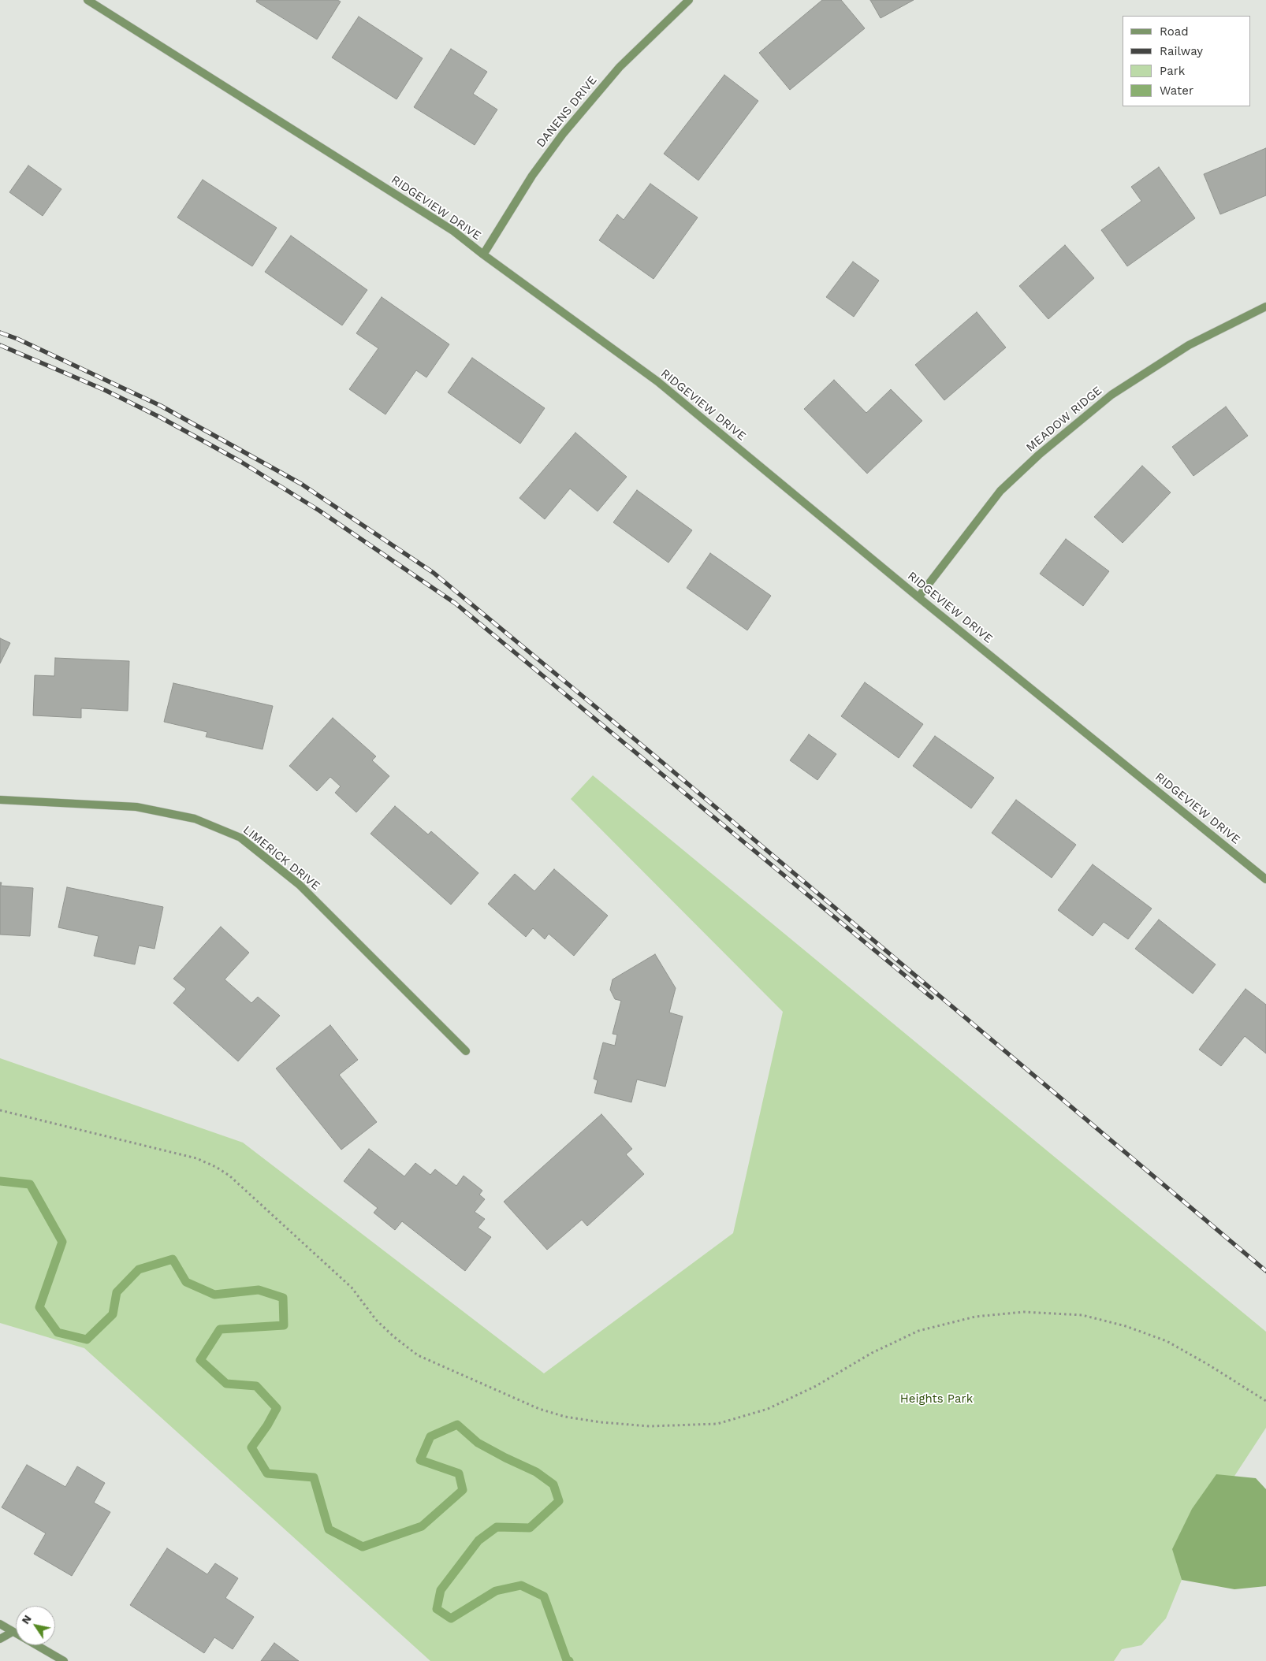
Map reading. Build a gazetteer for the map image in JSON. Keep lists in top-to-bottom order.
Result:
{
  "streets": {
    "street": [
      "DANENS DRIVE",
      "RIDGEVIEW DRIVE",
      "MEADOW RIDGE",
      "LIMERICK DRIVE"
    ]
  },
  "crossings": [
    ["DANENS DRIVE", "RIDGEVIEW DRIVE"],
    ["RIDGEVIEW DRIVE", "MEADOW RIDGE"]
  ],
  "parks": ["Heights Park"],
  "legend": [
    "Road",
    "Railway",
    "Park",
    "Water"
  ],
  "north": "top left"
}
